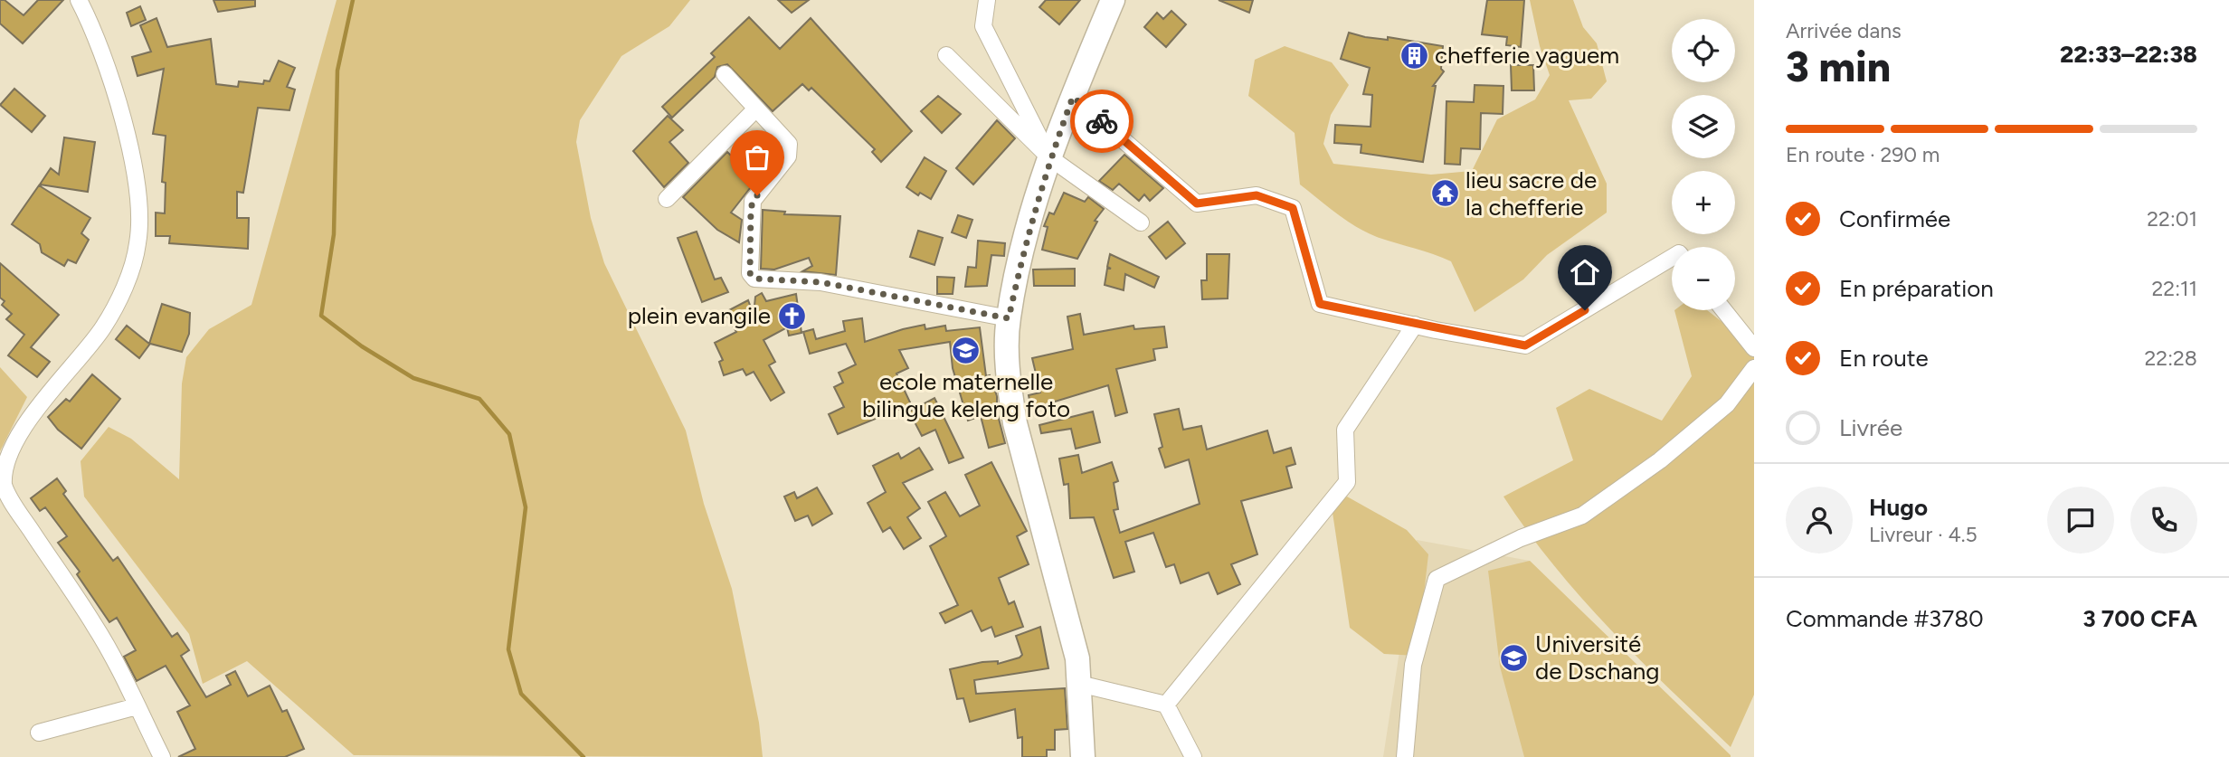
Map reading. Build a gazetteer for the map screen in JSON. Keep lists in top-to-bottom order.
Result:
{
  "places": {
    "building": ["chefferie yaguem"],
    "temple": ["lieu sacre de la chefferie"],
    "church": ["plein evangile"],
    "school or university": ["ecole maternelle bilingue keleng foto", "Université de Dschang"]
  },
  "page": {
    "heading": ["3 min", "Arrivée dans", "22:33–22:38"],
    "panel": [
      "Hugo",
      "Livreur · 4.5",
      "Commande #3780",
      "3 700 CFA"
    ],
    "map_buttons": ["+", "−"],
    "bar": "En route · 290 m",
    "list": [
      ["Confirmée", "22:01"],
      ["En préparation", "22:11"],
      ["En route", "22:28"],
      "Livrée"
    ]
  }
}
